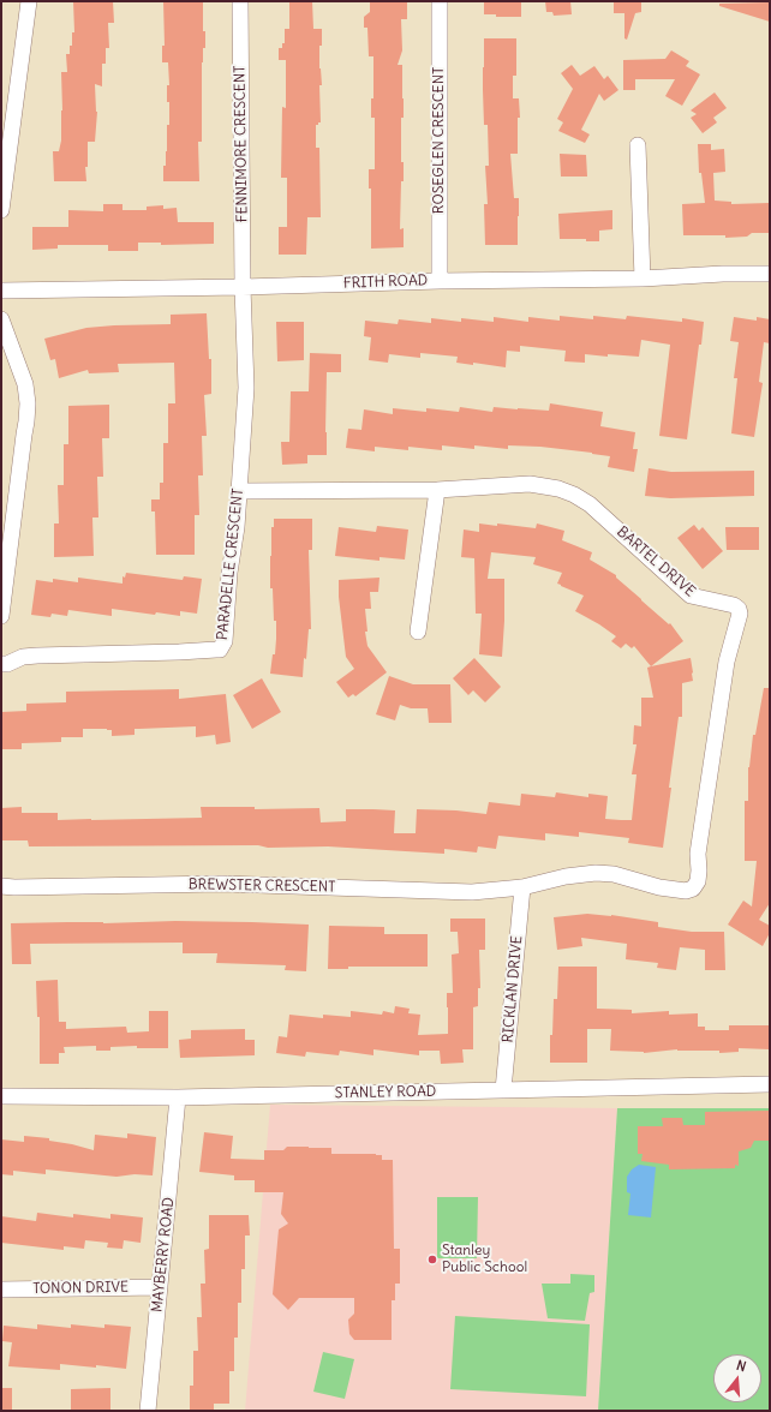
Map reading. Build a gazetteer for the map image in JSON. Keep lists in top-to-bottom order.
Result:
{
  "streets": {
    "street": [
      "ROSEGLEN CRESCENT",
      "FENNIMORE CRESCENT",
      "FRITH ROAD",
      "BARTEL DRIVE",
      "PARADELLE CRESCENT",
      "BREWSTER CRESCENT",
      "RICKLAN DRIVE",
      "STANLEY ROAD",
      "MAYBERRY ROAD",
      "TONON DRIVE"
    ]
  },
  "crossings": [
    ["ROSEGLEN CRESCENT", "FRITH ROAD"],
    ["FENNIMORE CRESCENT", "FRITH ROAD"],
    ["FENNIMORE CRESCENT", "PARADELLE CRESCENT"],
    ["FRITH ROAD", "PARADELLE CRESCENT"],
    ["BARTEL DRIVE", "PARADELLE CRESCENT"],
    ["BARTEL DRIVE", "BREWSTER CRESCENT"],
    ["BARTEL DRIVE", "RICKLAN DRIVE"],
    ["BREWSTER CRESCENT", "RICKLAN DRIVE"],
    ["RICKLAN DRIVE", "STANLEY ROAD"],
    ["STANLEY ROAD", "MAYBERRY ROAD"],
    ["MAYBERRY ROAD", "TONON DRIVE"]
  ],
  "places": ["Stanley Public School"],
  "north": "top"
}
